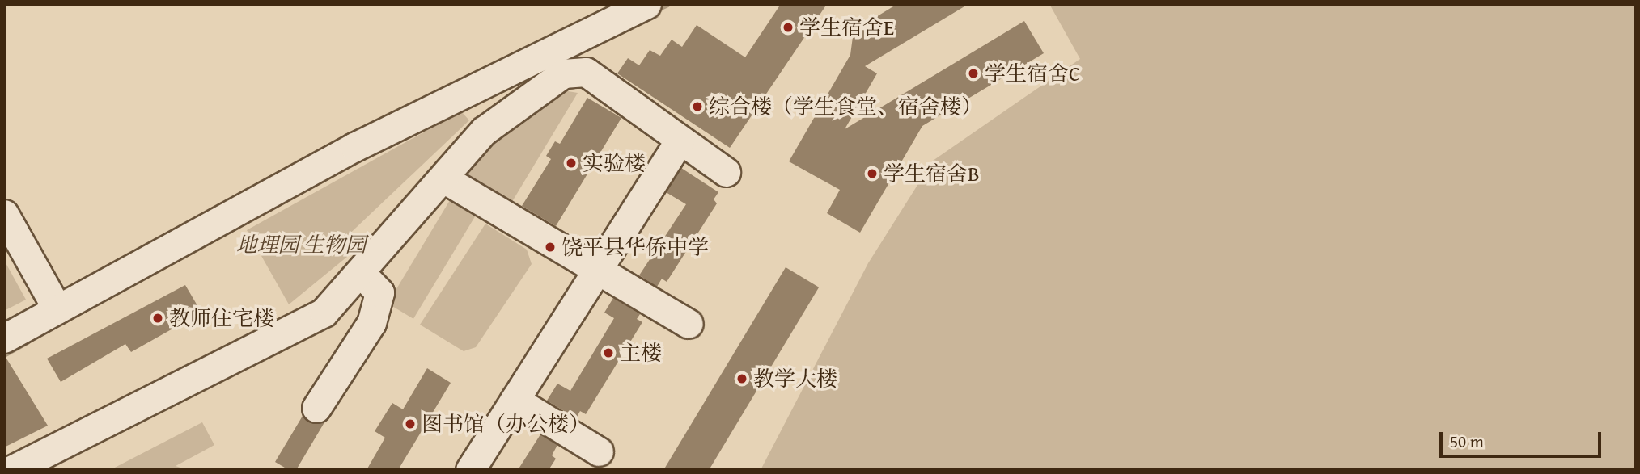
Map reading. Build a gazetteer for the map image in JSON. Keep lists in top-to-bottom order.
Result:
{
  "parks": ["地理园 生物园"],
  "places": [
    "学生宿舍E",
    "学生宿舍C",
    "综合楼（学生食堂、宿舍楼）",
    "实验楼",
    "学生宿舍B",
    "饶平县华侨中学",
    "教师住宅楼",
    "主楼",
    "教学大楼",
    "图书馆（办公楼）"
  ],
  "scale_bar": "50 m"
}
